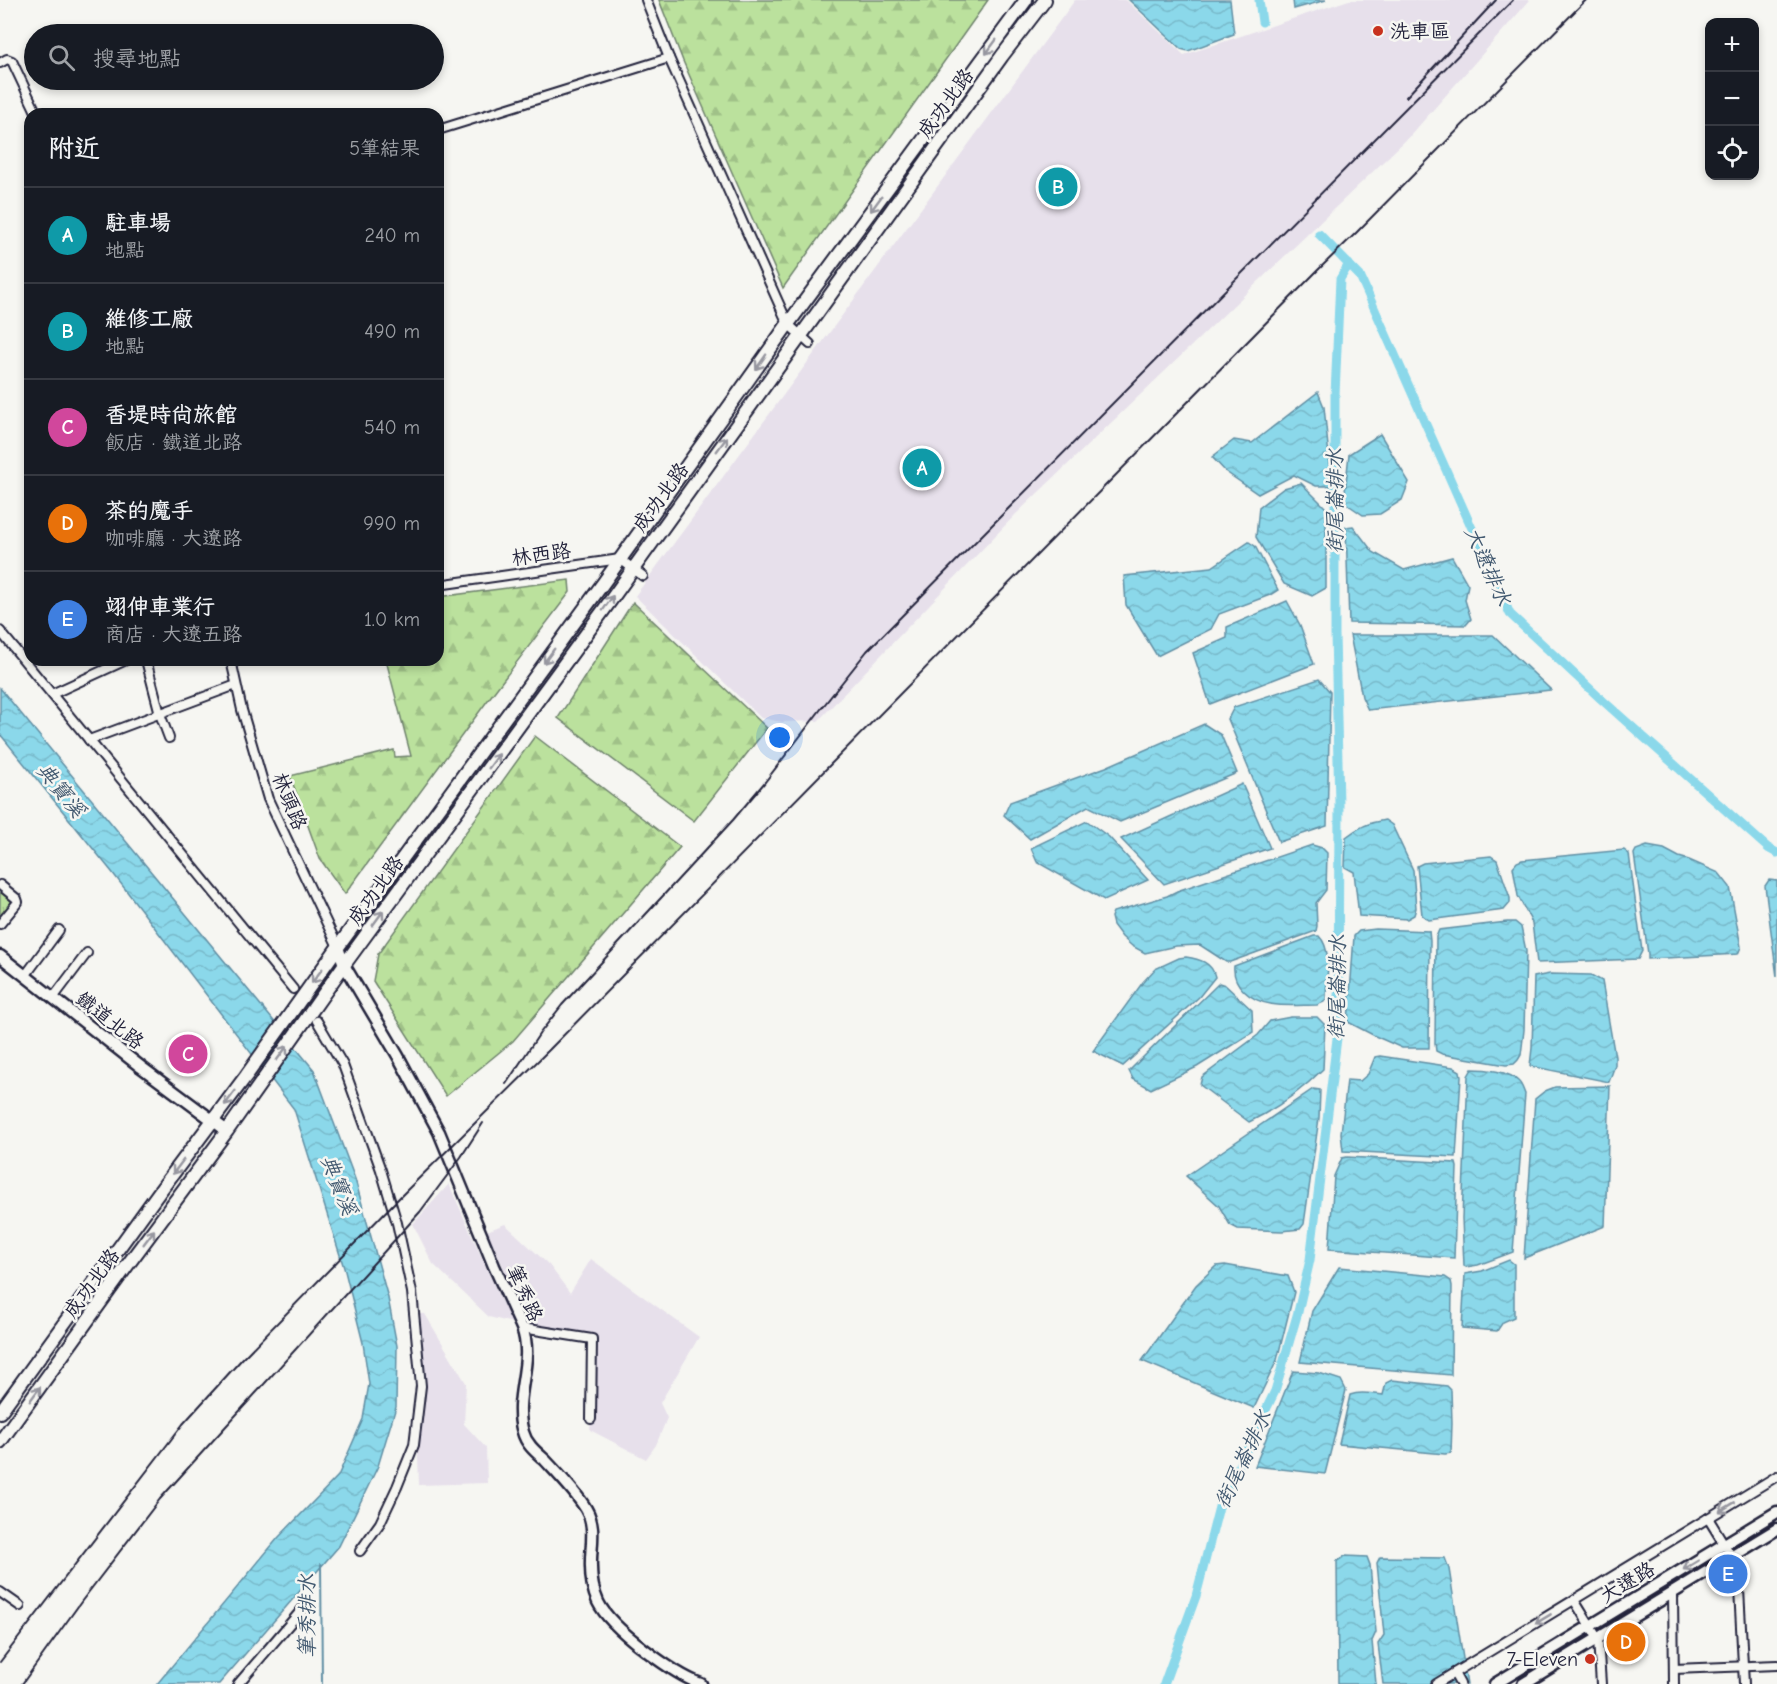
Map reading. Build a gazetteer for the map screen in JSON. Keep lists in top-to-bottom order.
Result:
{
  "streets": {
    "main road": ["成功北路"],
    "street": [
      "林西路",
      "林頭路",
      "鐵道北路",
      "筆秀路",
      "大遼路"
    ]
  },
  "crossings": [
    ["成功北路", "林西路"],
    ["成功北路", "林頭路"],
    ["成功北路", "鐵道北路"],
    ["成功北路", "筆秀路"],
    ["林頭路", "筆秀路"]
  ],
  "water": [
    "街尾崙排水",
    "大遼排水",
    "典寶溪",
    "筆秀排水"
  ],
  "places": ["洗車區", "7-Eleven"],
  "page": {
    "map_buttons": ["+", "−"],
    "search": "搜尋地點",
    "heading": ["附近", "5筆結果"],
    "pins": [
      "B",
      "A",
      "C",
      "E",
      "D"
    ],
    "list": [
      {
        "mark": "A",
        "name": "駐車場",
        "note": "地點",
        "value": "240 m"
      },
      {
        "mark": "B",
        "name": "維修工廠",
        "note": "地點",
        "value": "490 m"
      },
      {
        "mark": "C",
        "name": "香堤時尚旅館",
        "note": "飯店 · 鐵道北路",
        "value": "540 m"
      },
      {
        "mark": "D",
        "name": "茶的魔手",
        "note": "咖啡廳 · 大遼路",
        "value": "990 m"
      },
      {
        "mark": "E",
        "name": "翊伸車業行",
        "note": "商店 · 大遼五路",
        "value": "1.0 km"
      }
    ]
  }
}
